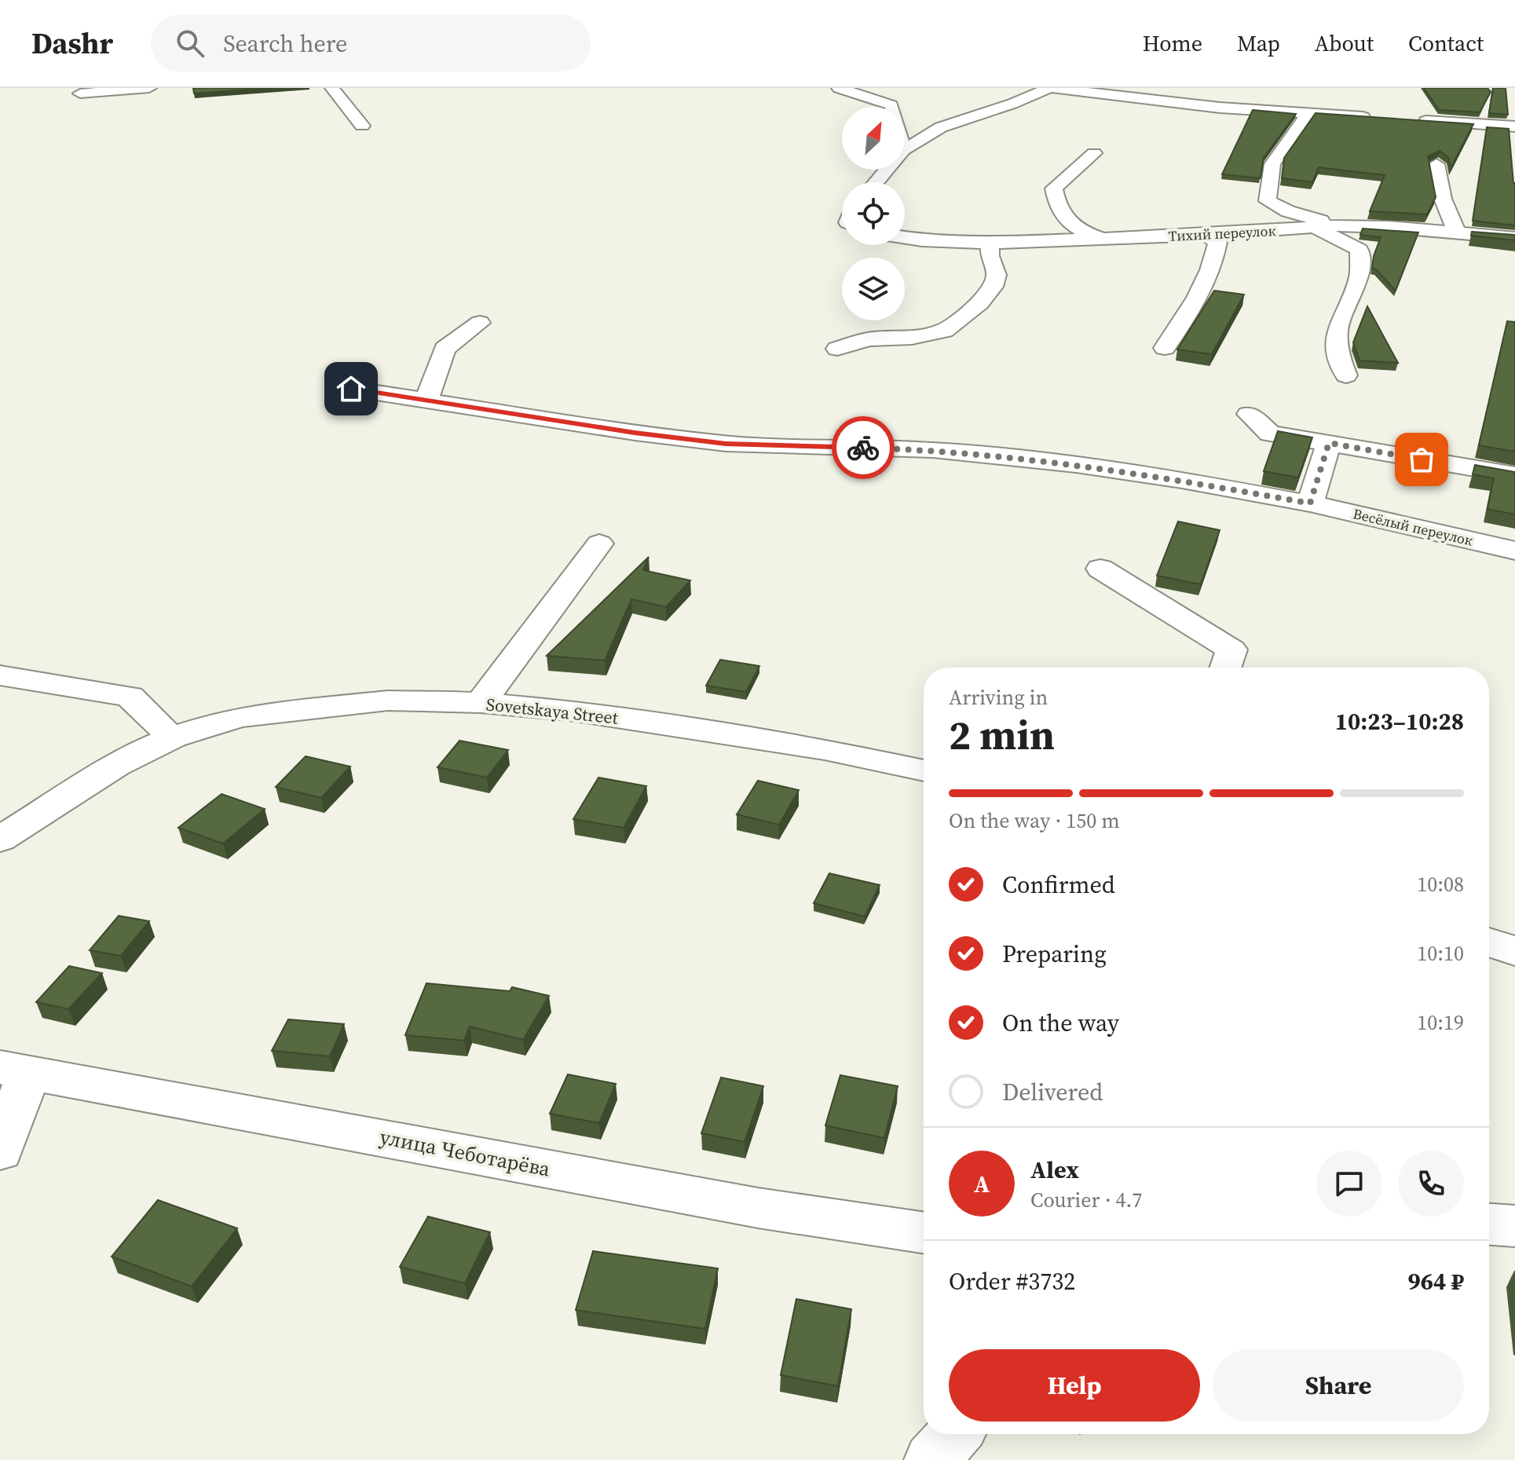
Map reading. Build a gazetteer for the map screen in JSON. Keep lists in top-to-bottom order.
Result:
{
  "streets": {
    "street": [
      "Тихий переулок",
      "Весёлый переулок",
      "Sovetskaya Street",
      "улица Чеботарёва"
    ]
  },
  "north": "top right",
  "page": {
    "header": "Dashr",
    "search": "Search here",
    "nav": [
      "Home",
      "Map",
      "About",
      "Contact"
    ],
    "heading": ["2 min", "Arriving in", "10:23–10:28"],
    "panel": [
      "Alex",
      "Courier · 4.7",
      "Order #3732",
      "964 ₽"
    ],
    "bar": "On the way · 150 m",
    "list": [
      ["Confirmed", "10:08"],
      ["Preparing", "10:10"],
      ["On the way", "10:19"],
      "Delivered"
    ],
    "round": "A",
    "buttons": ["Help", "Share"]
  }
}
